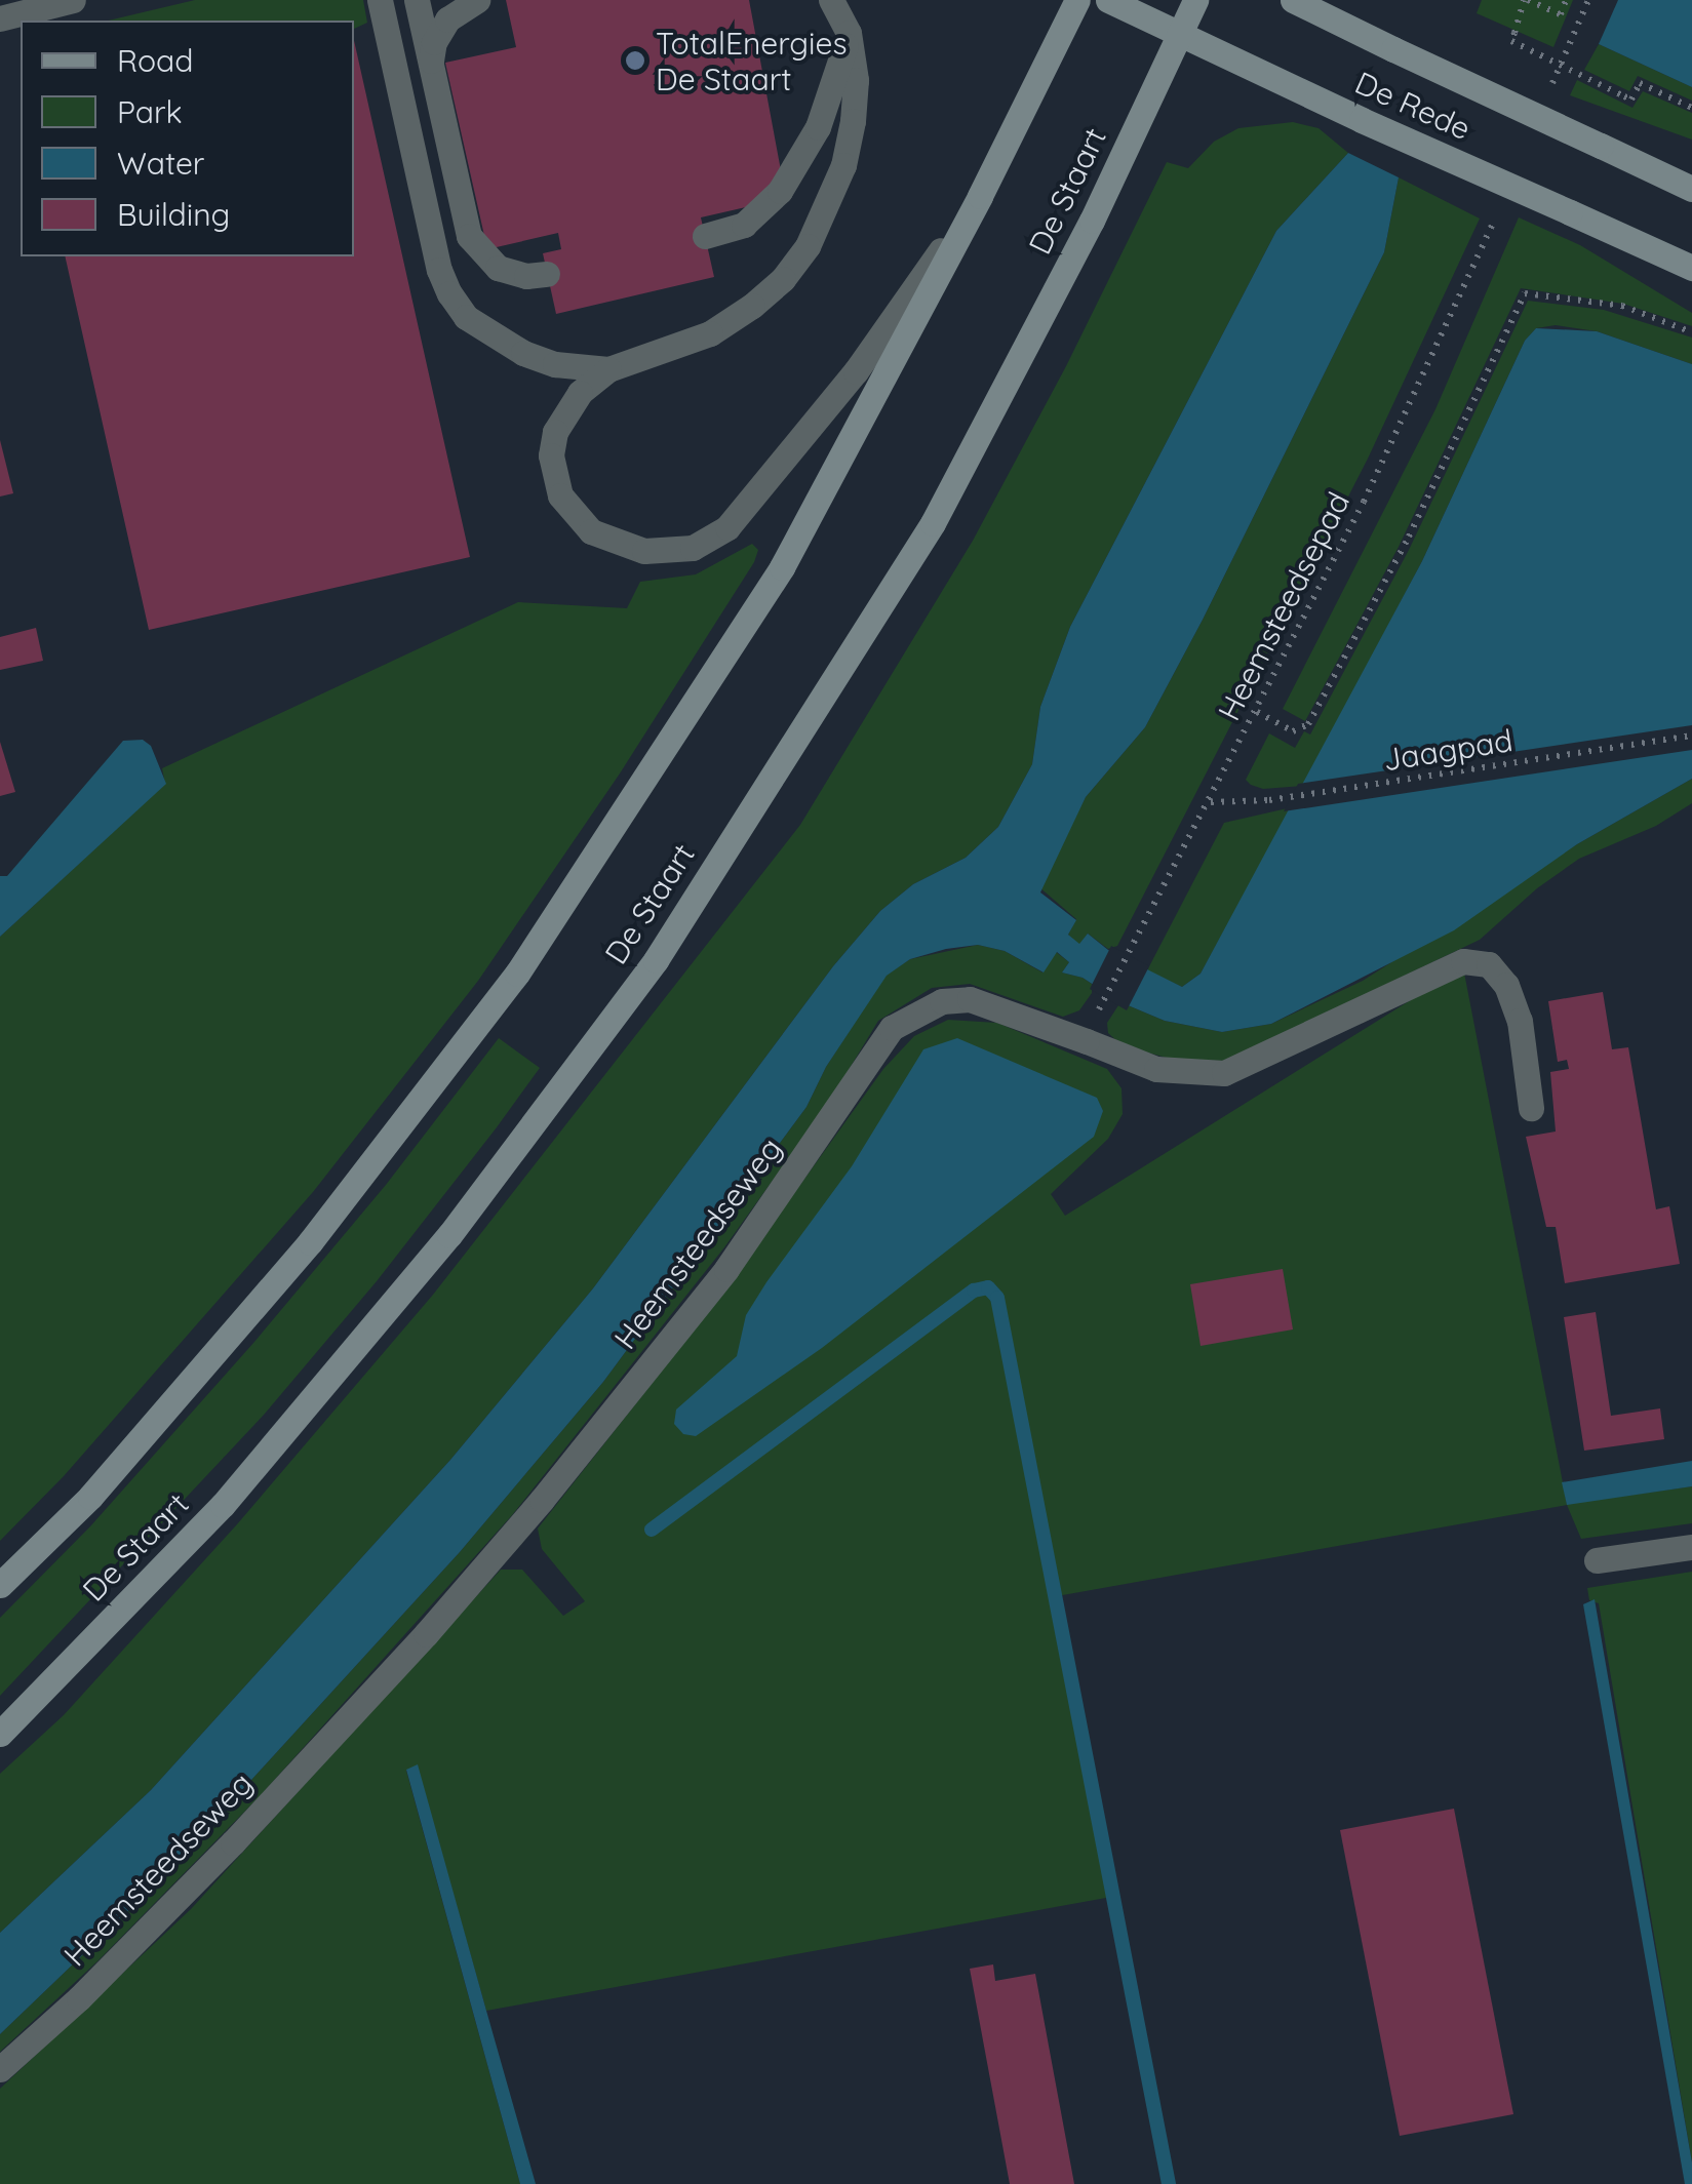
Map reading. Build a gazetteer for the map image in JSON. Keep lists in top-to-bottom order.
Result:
{
  "streets": {
    "main road": ["De Rede", "De Staart"],
    "street": ["Heemsteedseweg"],
    "path": ["Heemsteedsepad", "Jaagpad"]
  },
  "crossings": [
    ["De Rede", "De Staart"],
    ["Heemsteedsepad", "Jaagpad"]
  ],
  "places": ["TotalEnergies De Staart"],
  "legend": [
    "Road",
    "Park",
    "Water",
    "Building"
  ]
}
